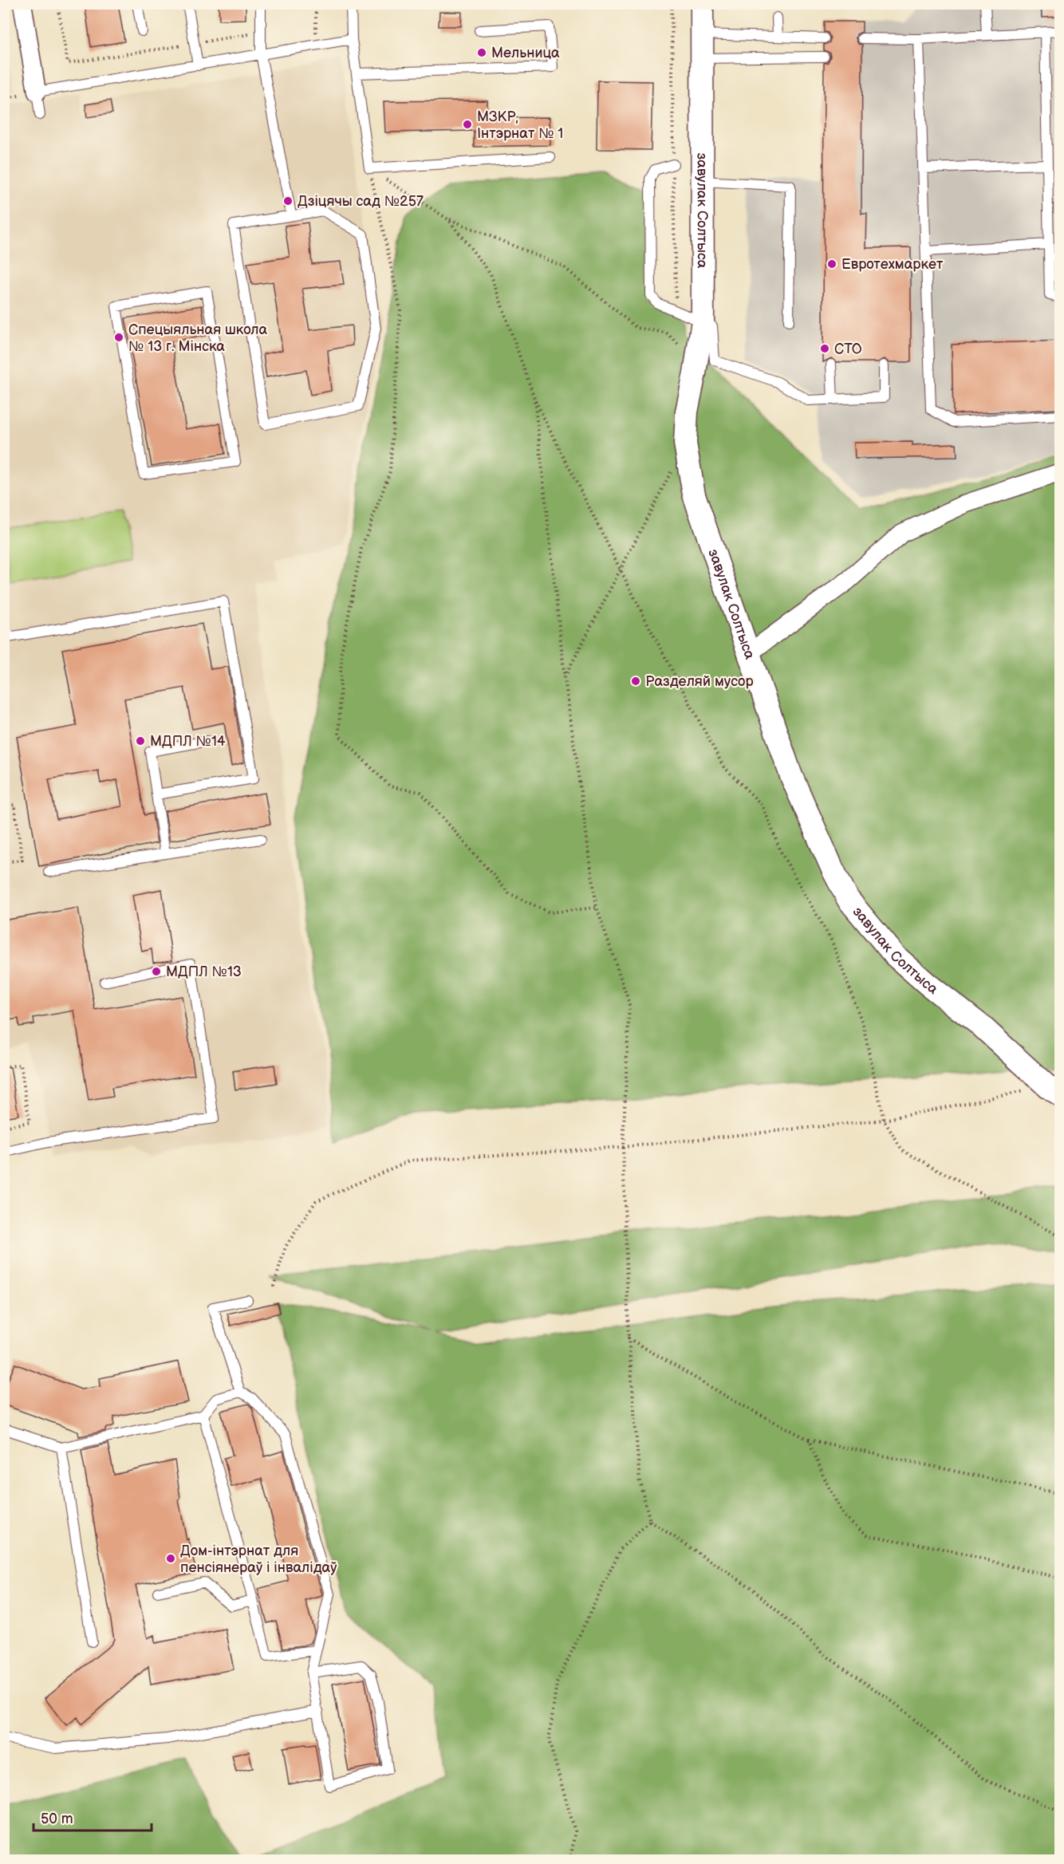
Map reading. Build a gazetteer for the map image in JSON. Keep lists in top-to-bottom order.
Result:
{
  "streets": {
    "street": ["завулак Солтыса"]
  },
  "places": [
    "Мельница",
    "МЗКР, Інтэрнат № 1",
    "Дзіцячы сад №257",
    "Евротехмаркет",
    "Спецыяльная школа № 13 г. Мінска",
    "СТО",
    "Разделяй мусор",
    "МДПЛ №14",
    "МДПЛ №13",
    "Дом-інтэрнат для пенсіянераў і інвалідаў"
  ],
  "scale_bar": "50 m"
}
